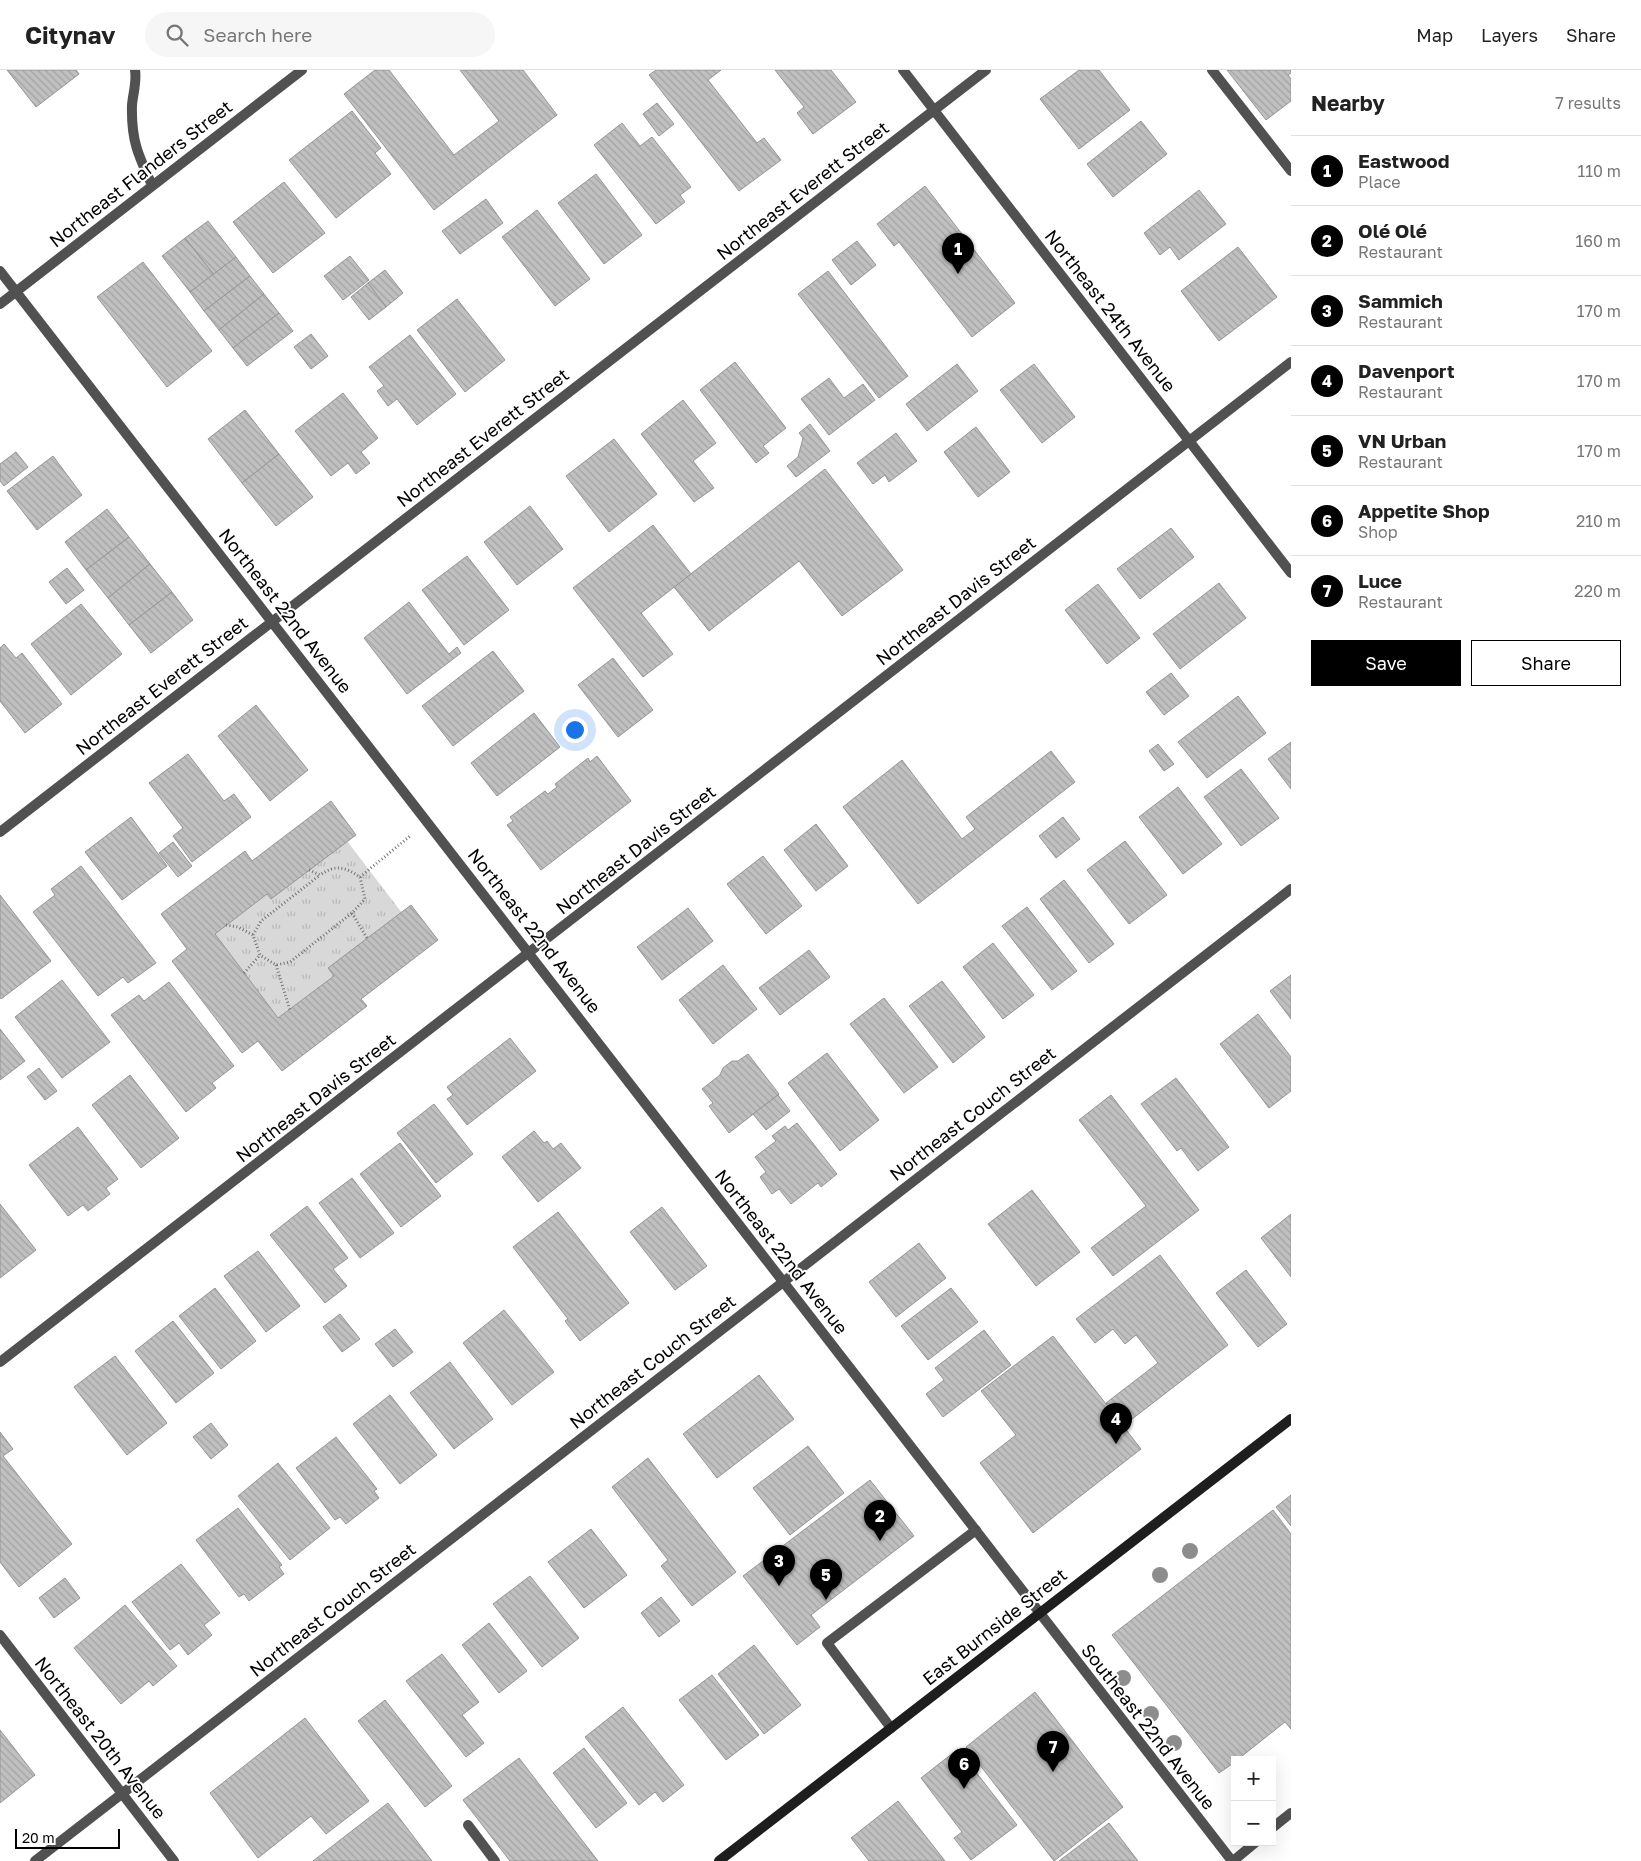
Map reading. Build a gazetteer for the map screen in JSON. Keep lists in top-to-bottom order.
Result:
{
  "streets": {
    "main road": ["East Burnside Street"],
    "street": [
      "Northeast Flanders Street",
      "Northeast Everett Street",
      "Northeast 24th Avenue",
      "Northeast Davis Street",
      "Northeast 22nd Avenue",
      "Northeast Couch Street",
      "Southeast 22nd Avenue",
      "Northeast 20th Avenue"
    ]
  },
  "crossings": [
    ["Northeast Flanders Street", "Northeast 22nd Avenue"],
    ["Northeast Everett Street", "Northeast 24th Avenue"],
    ["Northeast Everett Street", "Northeast 22nd Avenue"],
    ["Northeast 24th Avenue", "Northeast Davis Street"],
    ["Northeast Davis Street", "Northeast 22nd Avenue"],
    ["Northeast 22nd Avenue", "Northeast Couch Street"],
    ["Northeast 22nd Avenue", "East Burnside Street"],
    ["Northeast 22nd Avenue", "Southeast 22nd Avenue"],
    ["Northeast Couch Street", "Northeast 20th Avenue"],
    ["East Burnside Street", "Southeast 22nd Avenue"]
  ],
  "scale_bar": "20 m",
  "page": {
    "header": "Citynav",
    "search": "Search here",
    "nav": ["Map", "Layers", "Share"],
    "heading": ["Nearby", "7 results"],
    "list": [
      {
        "mark": "1",
        "name": "Eastwood",
        "note": "Place",
        "value": "110 m"
      },
      {
        "mark": "2",
        "name": "Olé Olé",
        "note": "Restaurant",
        "value": "160 m"
      },
      {
        "mark": "3",
        "name": "Sammich",
        "note": "Restaurant",
        "value": "170 m"
      },
      {
        "mark": "4",
        "name": "Davenport",
        "note": "Restaurant",
        "value": "170 m"
      },
      {
        "mark": "5",
        "name": "VN Urban",
        "note": "Restaurant",
        "value": "170 m"
      },
      {
        "mark": "6",
        "name": "Appetite Shop",
        "note": "Shop",
        "value": "210 m"
      },
      {
        "mark": "7",
        "name": "Luce",
        "note": "Restaurant",
        "value": "220 m"
      }
    ],
    "pins": [
      "1",
      "4",
      "2",
      "3",
      "5",
      "7",
      "6"
    ],
    "buttons": ["Save", "Share"],
    "map_buttons": ["+", "−"],
    "scale": "20 m"
  }
}
